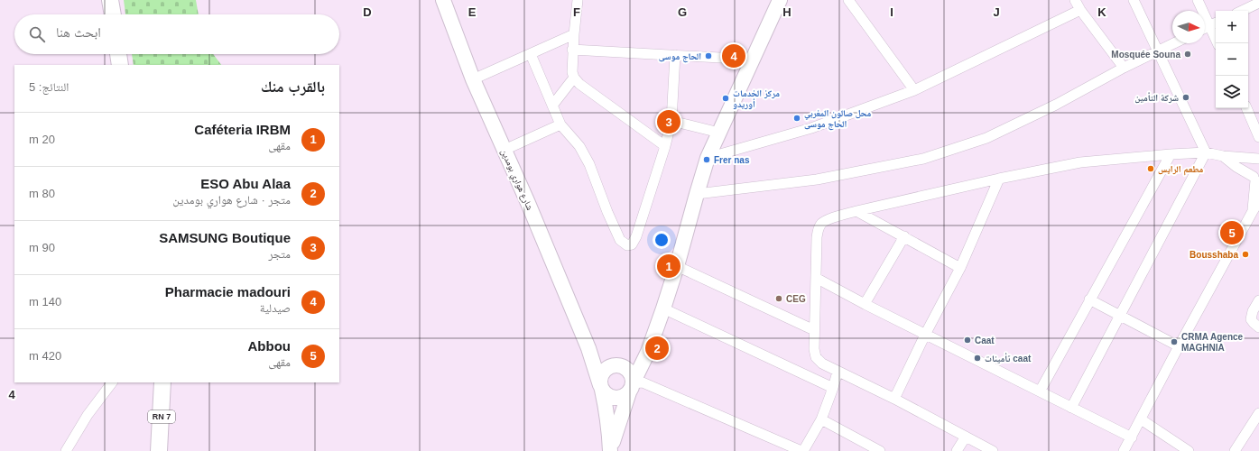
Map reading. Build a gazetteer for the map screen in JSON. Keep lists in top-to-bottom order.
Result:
{
  "streets": {
    "main road": ["RN 7"],
    "street": ["شارع هواري بومدين"]
  },
  "places": [
    "Mosquée Souna",
    "الحاج موسى",
    "شركة التأمين",
    "مركز الخدمات أوريدو",
    "محل صالون المغربي الحاج موسى",
    "Frer nas",
    "مطعم الرايس",
    "Bousshaba",
    "CEG",
    "Caat",
    "CRMA Agence MAGHNIA",
    "تأمينات caat"
  ],
  "north": "right",
  "page": {
    "map_buttons": ["+", "−"],
    "search": "ابحث هنا",
    "pins": [
      "4",
      "3",
      "5",
      "1",
      "2"
    ],
    "heading": ["بالقرب منك", "النتائج: 5"],
    "list": [
      {
        "mark": "1",
        "name": "Caféteria IRBM",
        "note": "مقهى",
        "value": "20 m"
      },
      {
        "mark": "2",
        "name": "ESO Abu Alaa",
        "note": "متجر · شارع هواري بومدين",
        "value": "80 m"
      },
      {
        "mark": "3",
        "name": "SAMSUNG Boutique",
        "note": "متجر",
        "value": "90 m"
      },
      {
        "mark": "4",
        "name": "Pharmacie madouri",
        "note": "صيدلية",
        "value": "140 m"
      },
      {
        "mark": "5",
        "name": "Abbou",
        "note": "مقهى",
        "value": "420 m"
      }
    ]
  },
  "grid": {
    "columns": [
      "D",
      "E",
      "F",
      "G",
      "H",
      "I",
      "J",
      "K"
    ],
    "rows": ["4"]
  }
}
